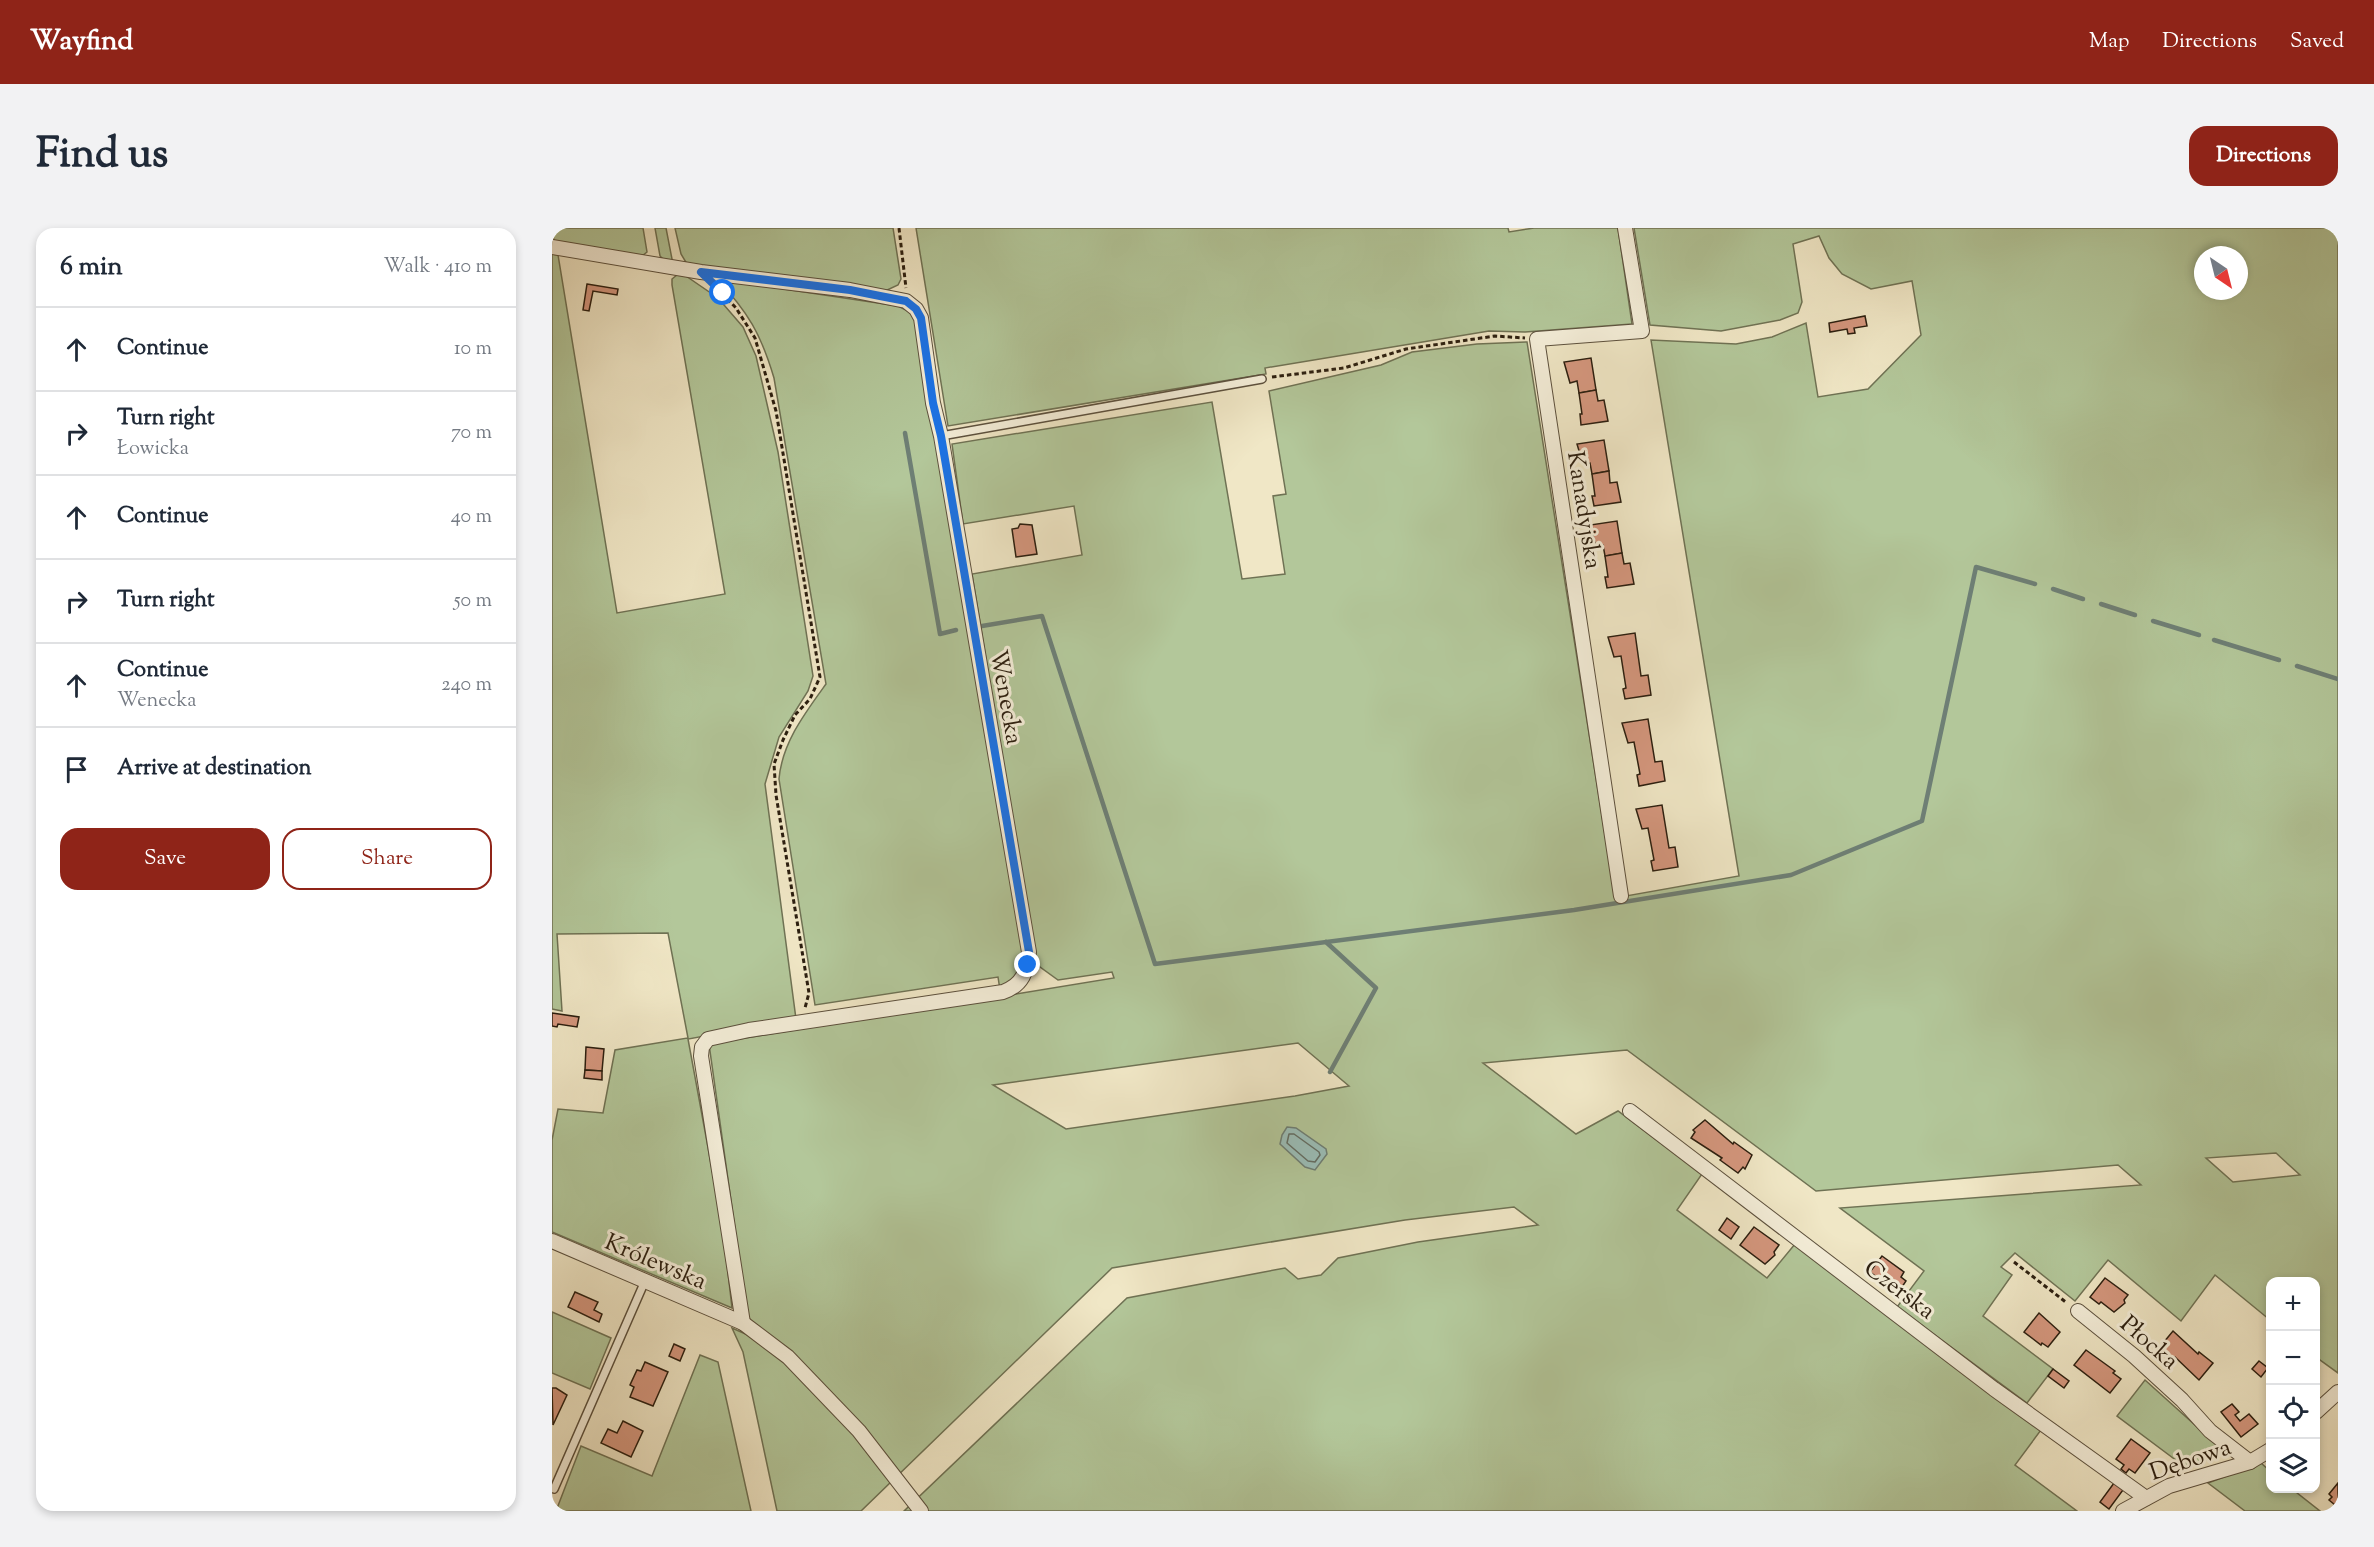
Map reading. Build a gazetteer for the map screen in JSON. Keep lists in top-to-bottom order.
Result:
{
  "streets": {
    "street": [
      "Kanadyjska",
      "Wenecka",
      "Królewska",
      "Czerska",
      "Płocka",
      "Dębowa"
    ]
  },
  "crossings": [
    ["Czerska", "Dębowa"],
    ["Płocka", "Dębowa"]
  ],
  "north": "bottom right",
  "page": {
    "header": "Wayfind",
    "nav": ["Map", "Directions", "Saved"],
    "title": "Find us",
    "buttons": [
      "Directions",
      ["Save", "Share"]
    ],
    "heading": ["6 min", "Walk · 410 m"],
    "list": [
      ["Continue", "10 m"],
      ["Turn right", "Łowicka", "70 m"],
      ["Continue", "40 m"],
      ["Turn right", "50 m"],
      ["Continue", "Wenecka", "240 m"],
      "Arrive at destination"
    ],
    "map_buttons": ["+", "−"]
  }
}
